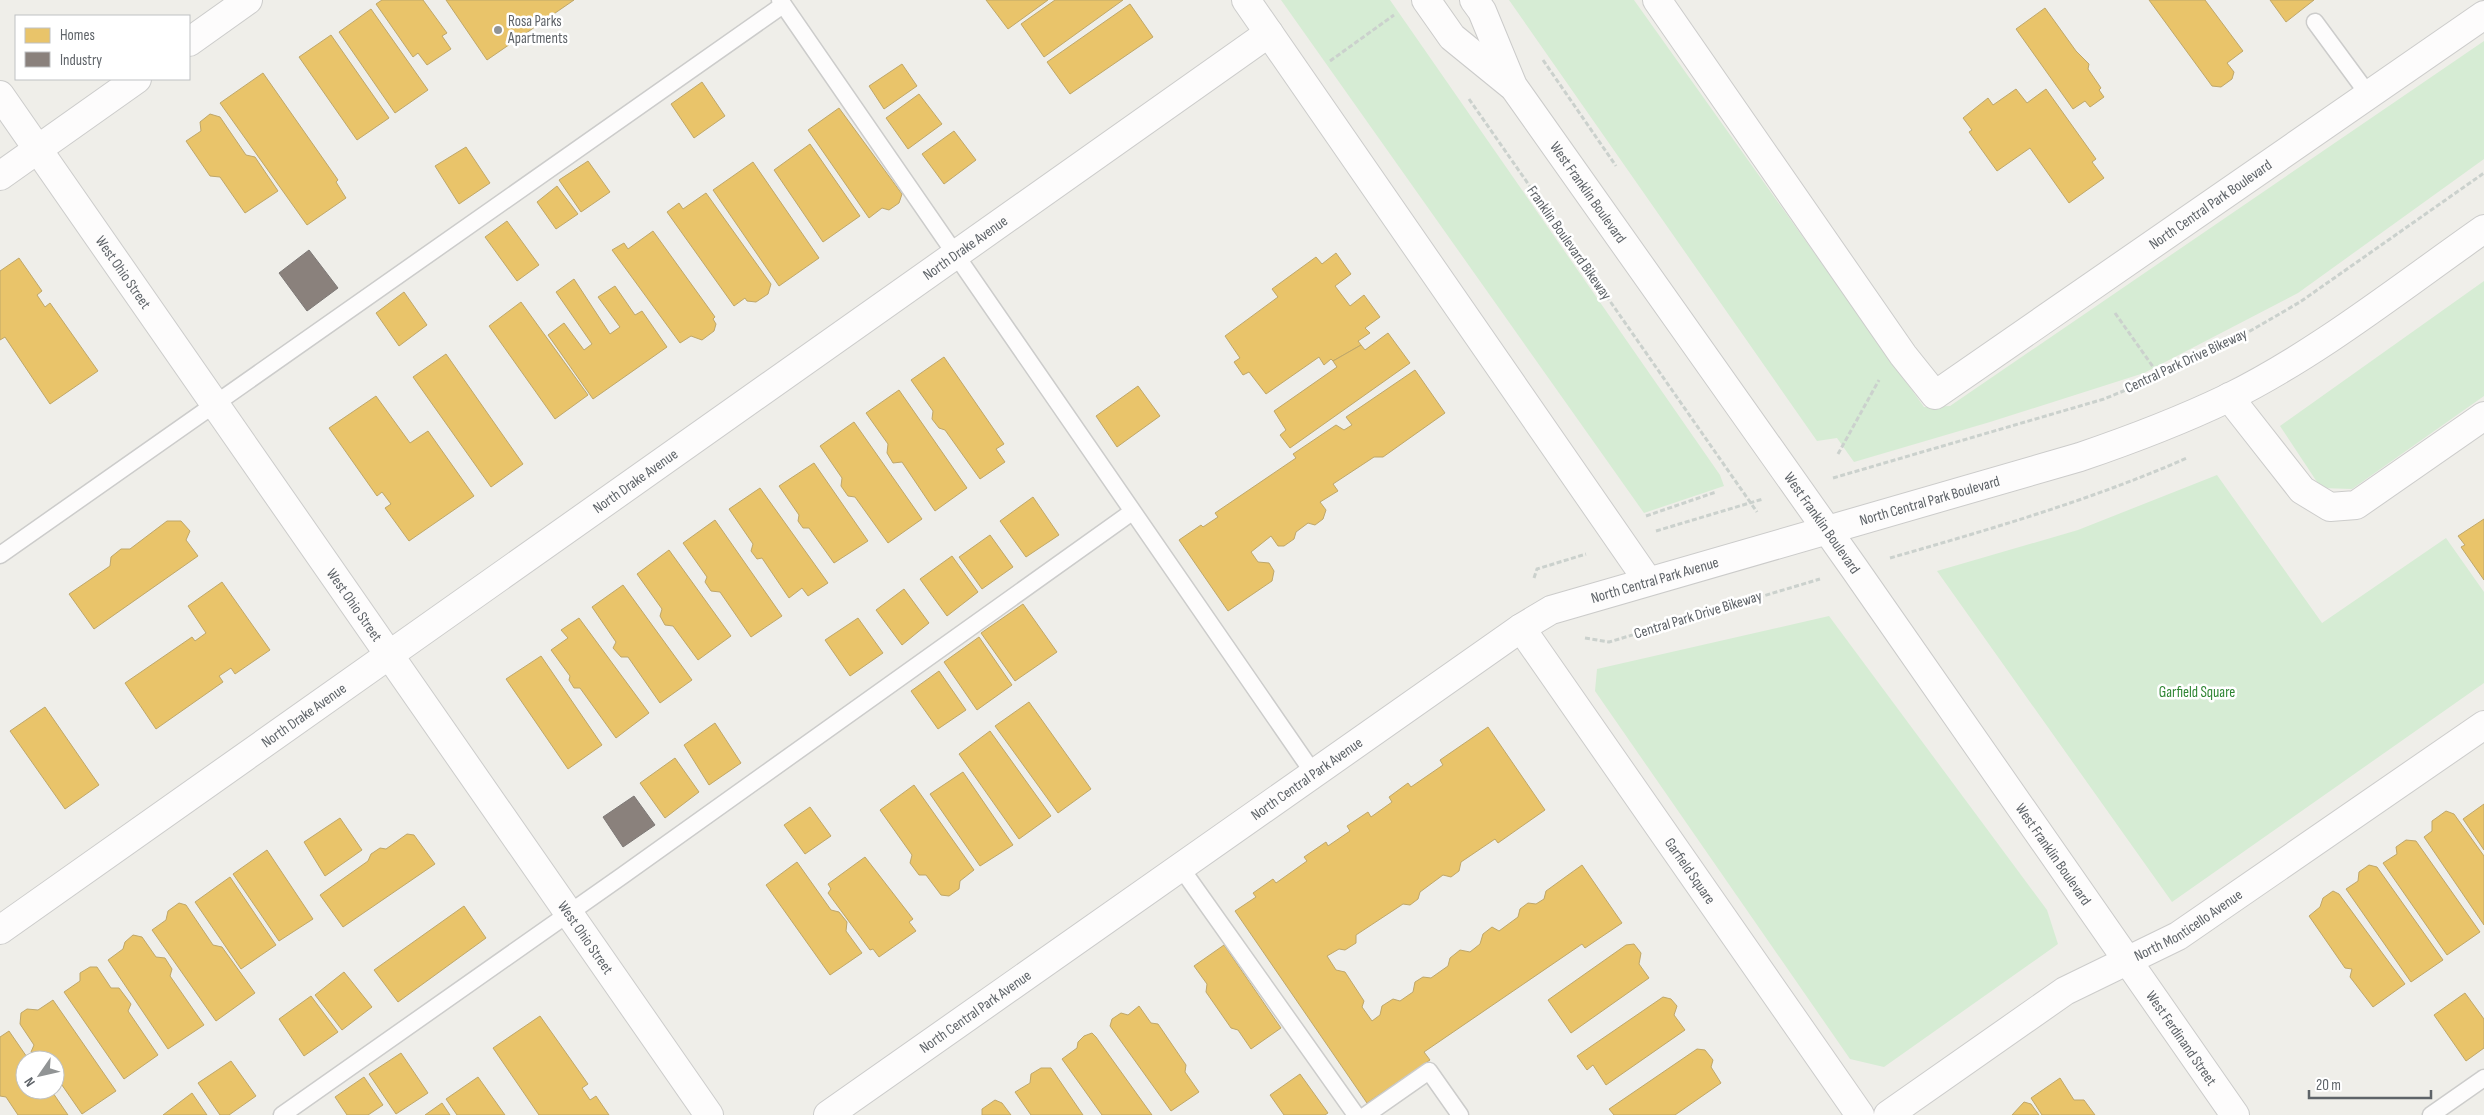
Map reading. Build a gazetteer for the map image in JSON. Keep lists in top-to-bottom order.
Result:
{
  "streets": {
    "street": [
      "West Franklin Boulevard",
      "North Central Park Boulevard",
      "North Drake Avenue",
      "West Ohio Street",
      "North Central Park Avenue",
      "Garfield Square",
      "North Monticello Avenue",
      "West Ferdinand Street"
    ],
    "path": ["Franklin Boulevard Bikeway", "Central Park Drive Bikeway"]
  },
  "crossings": [
    ["West Franklin Boulevard", "North Central Park Boulevard"],
    ["West Franklin Boulevard", "North Central Park Avenue"],
    ["West Franklin Boulevard", "North Monticello Avenue"],
    ["West Franklin Boulevard", "West Ferdinand Street"],
    ["North Central Park Boulevard", "North Central Park Avenue"],
    ["North Drake Avenue", "West Ohio Street"],
    ["North Central Park Avenue", "Garfield Square"],
    ["North Monticello Avenue", "West Ferdinand Street"]
  ],
  "parks": ["Garfield Square"],
  "places": ["Rosa Parks Apartments"],
  "legend": ["Homes", "Industry"],
  "scale_bar": "20 m",
  "north": "bottom left"
}
